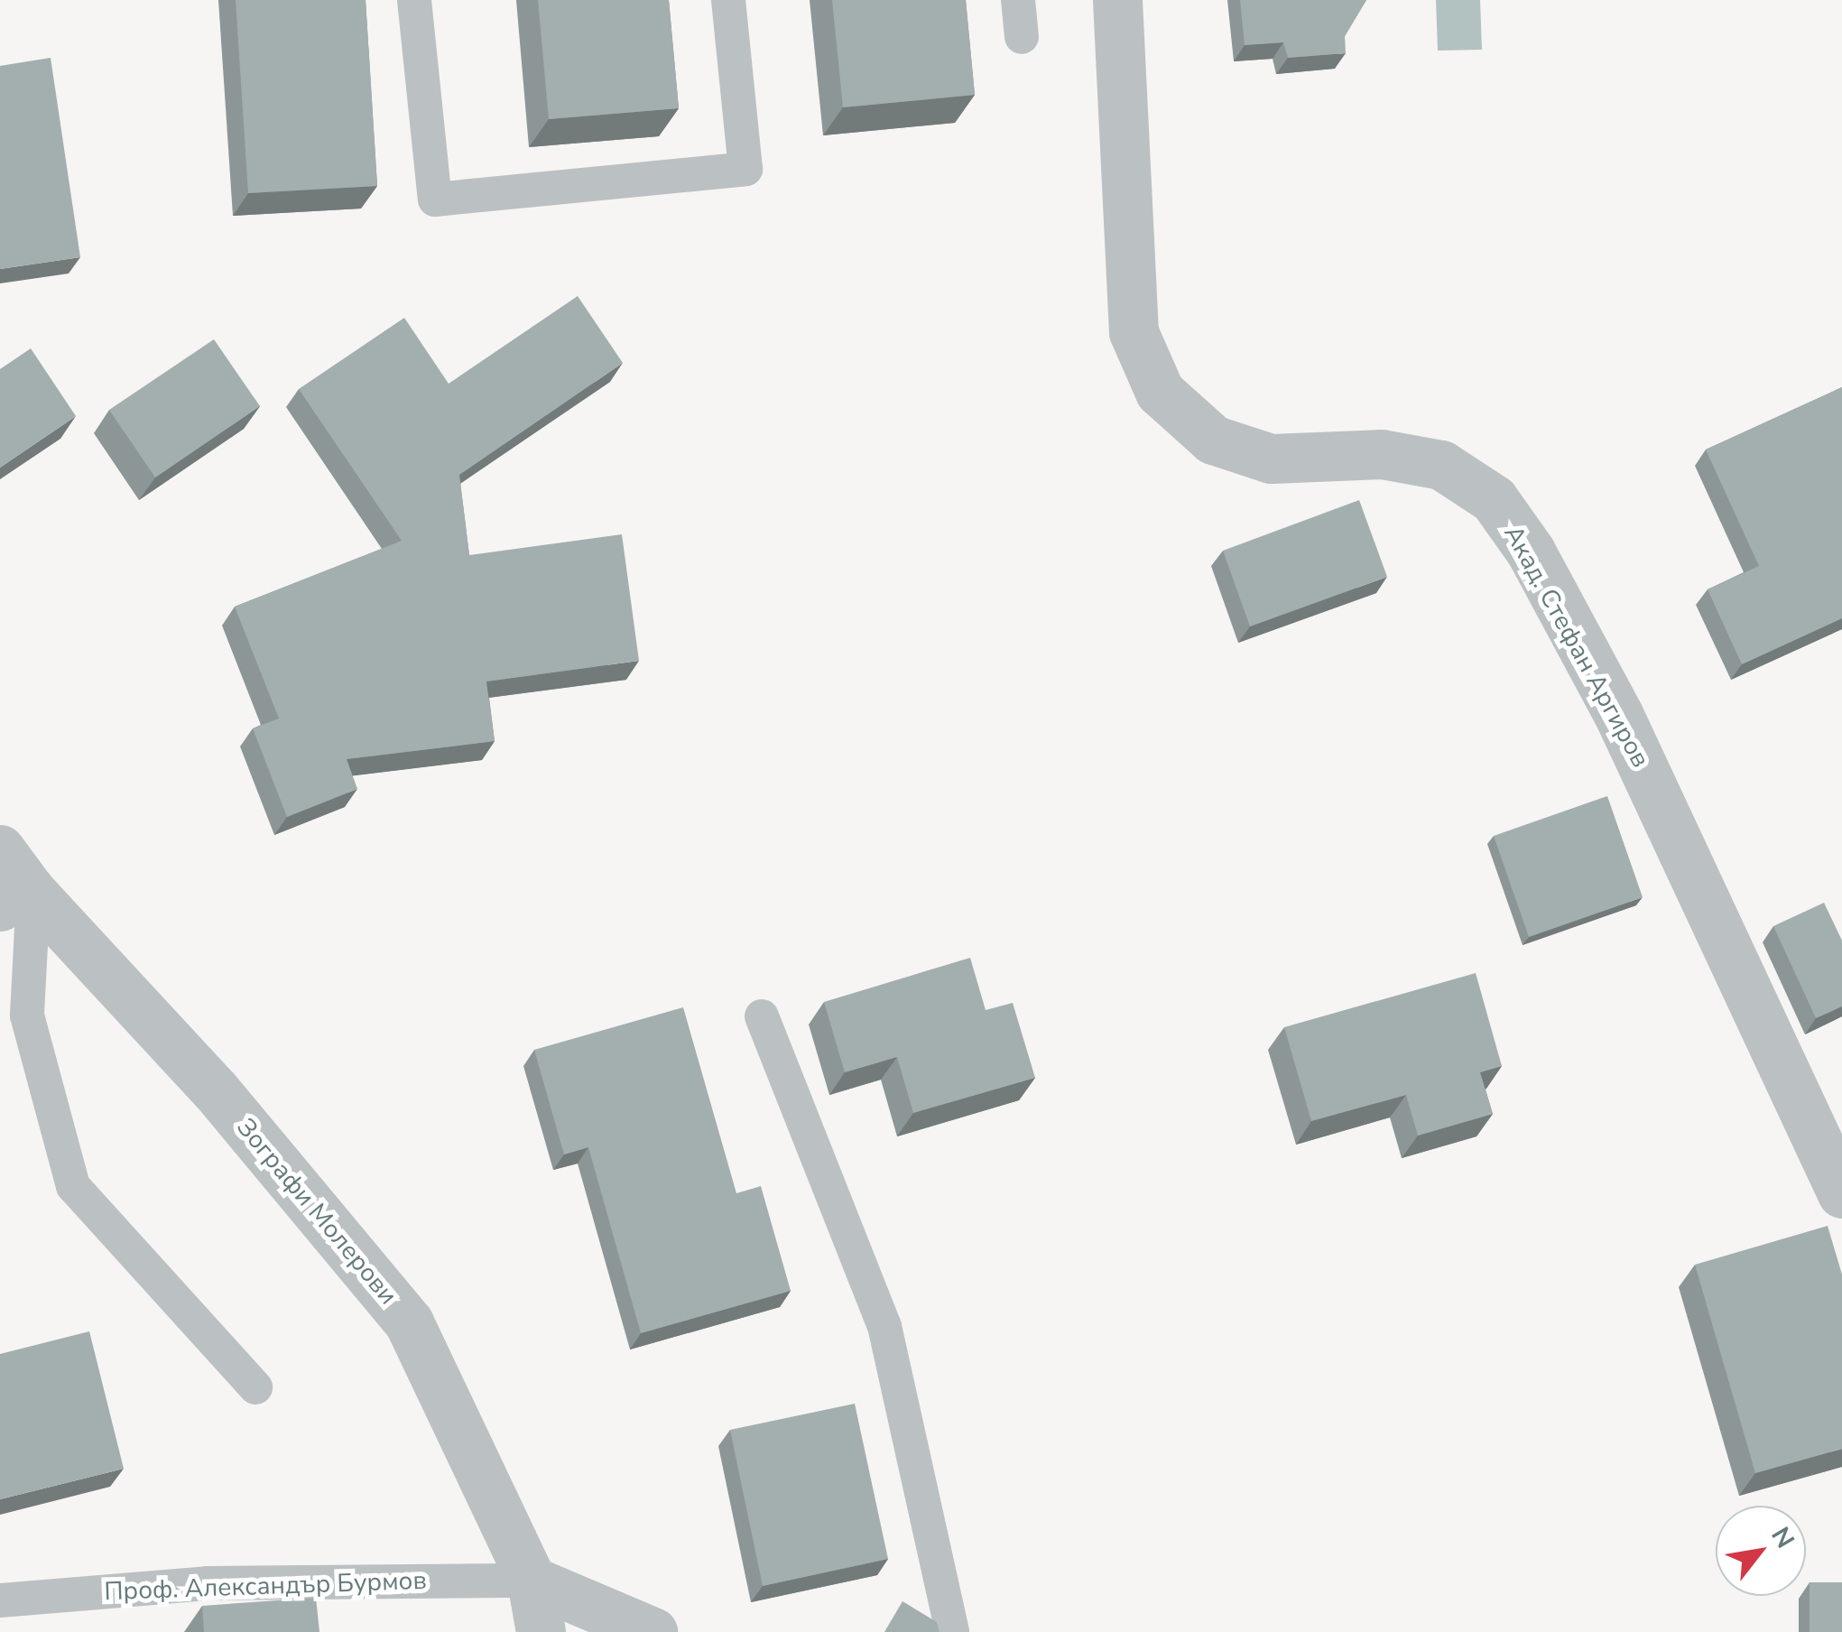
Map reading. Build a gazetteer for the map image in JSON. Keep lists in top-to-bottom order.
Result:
{
  "streets": {
    "street": ["Акад. Стефан Аргиров", "Зографи Молерови"],
    "lane": ["Проф. Александър Бурмов"]
  },
  "crossings": [
    ["Зографи Молерови", "Проф. Александър Бурмов"]
  ],
  "north": "top right"
}
